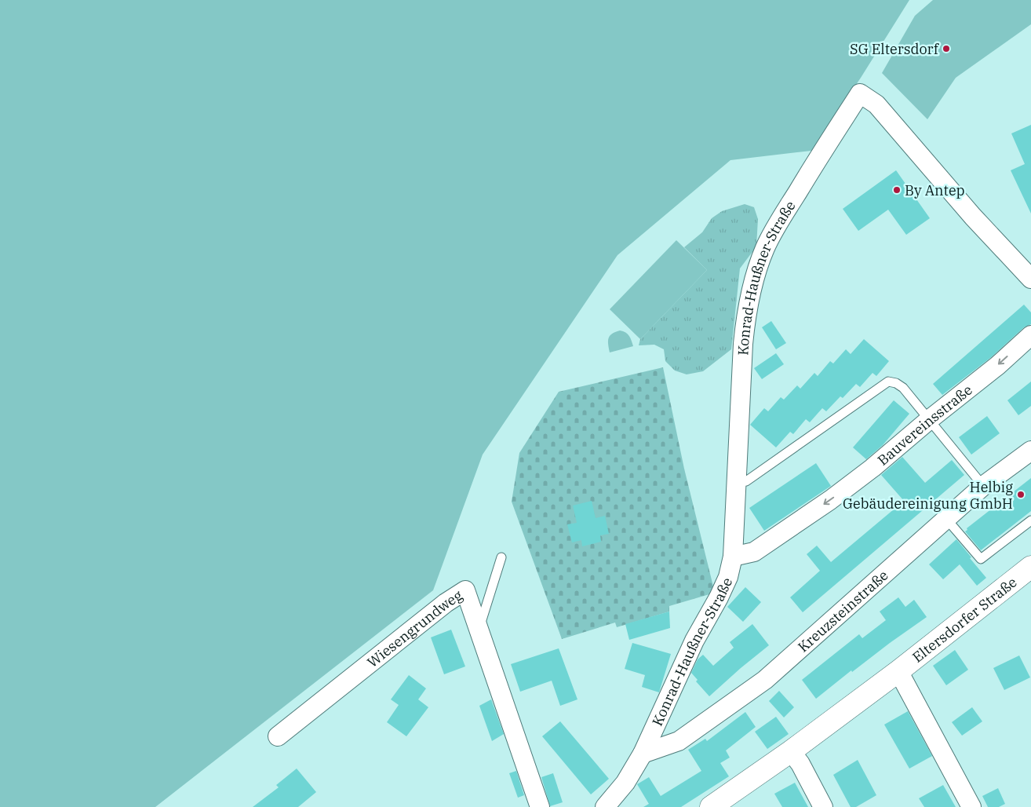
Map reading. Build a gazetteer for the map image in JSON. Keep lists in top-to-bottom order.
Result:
{
  "streets": {
    "street": [
      "Konrad-Haußner-Straße",
      "Bauvereinsstraße",
      "Kreuzsteinstraße",
      "Eltersdorfer Straße",
      "Wiesengrundweg"
    ]
  },
  "crossings": [
    ["Konrad-Haußner-Straße", "Bauvereinsstraße"],
    ["Konrad-Haußner-Straße", "Kreuzsteinstraße"]
  ],
  "one_way": ["Bauvereinsstraße"],
  "places": ["SG Eltersdorf", "By Antep", "Helbig Gebäudereinigung GmbH"]
}
